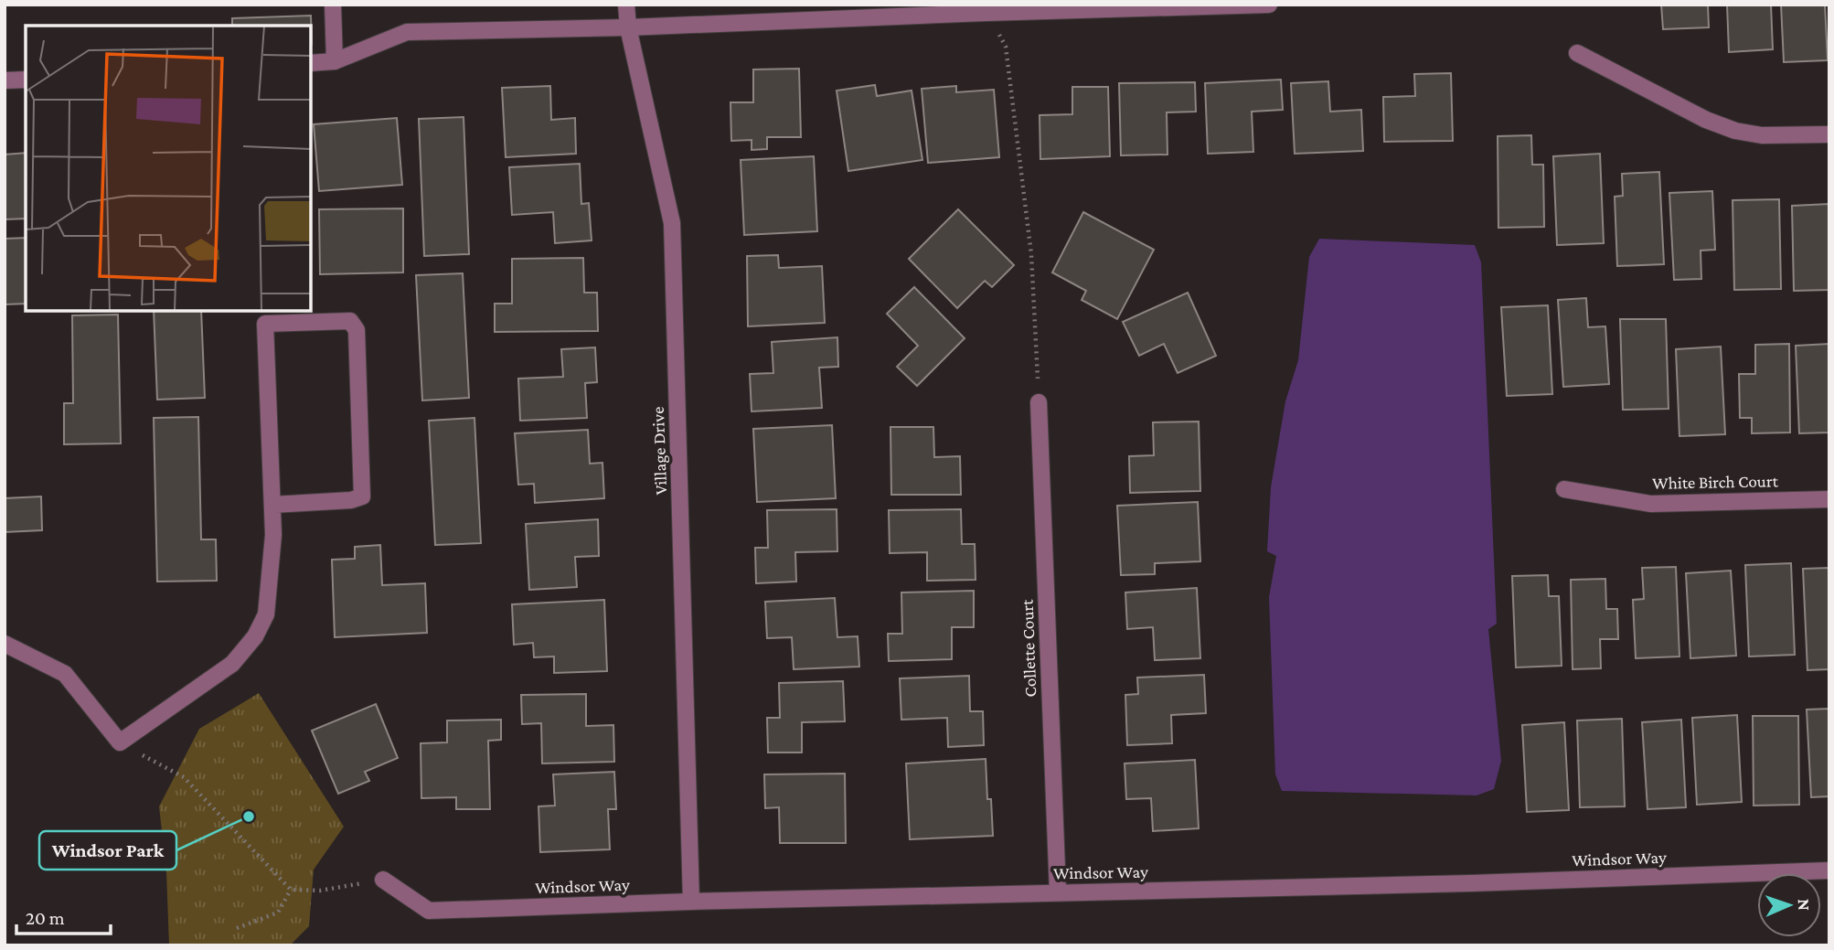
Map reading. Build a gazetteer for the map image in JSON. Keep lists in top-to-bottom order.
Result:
{
  "streets": {
    "street": [
      "Village Drive",
      "White Birch Court",
      "Collette Court",
      "Windsor Way"
    ]
  },
  "crossings": [
    ["Village Drive", "Windsor Way"],
    ["Collette Court", "Windsor Way"]
  ],
  "places": ["Windsor Park"],
  "scale_bar": "20 m",
  "north": "right"
}
